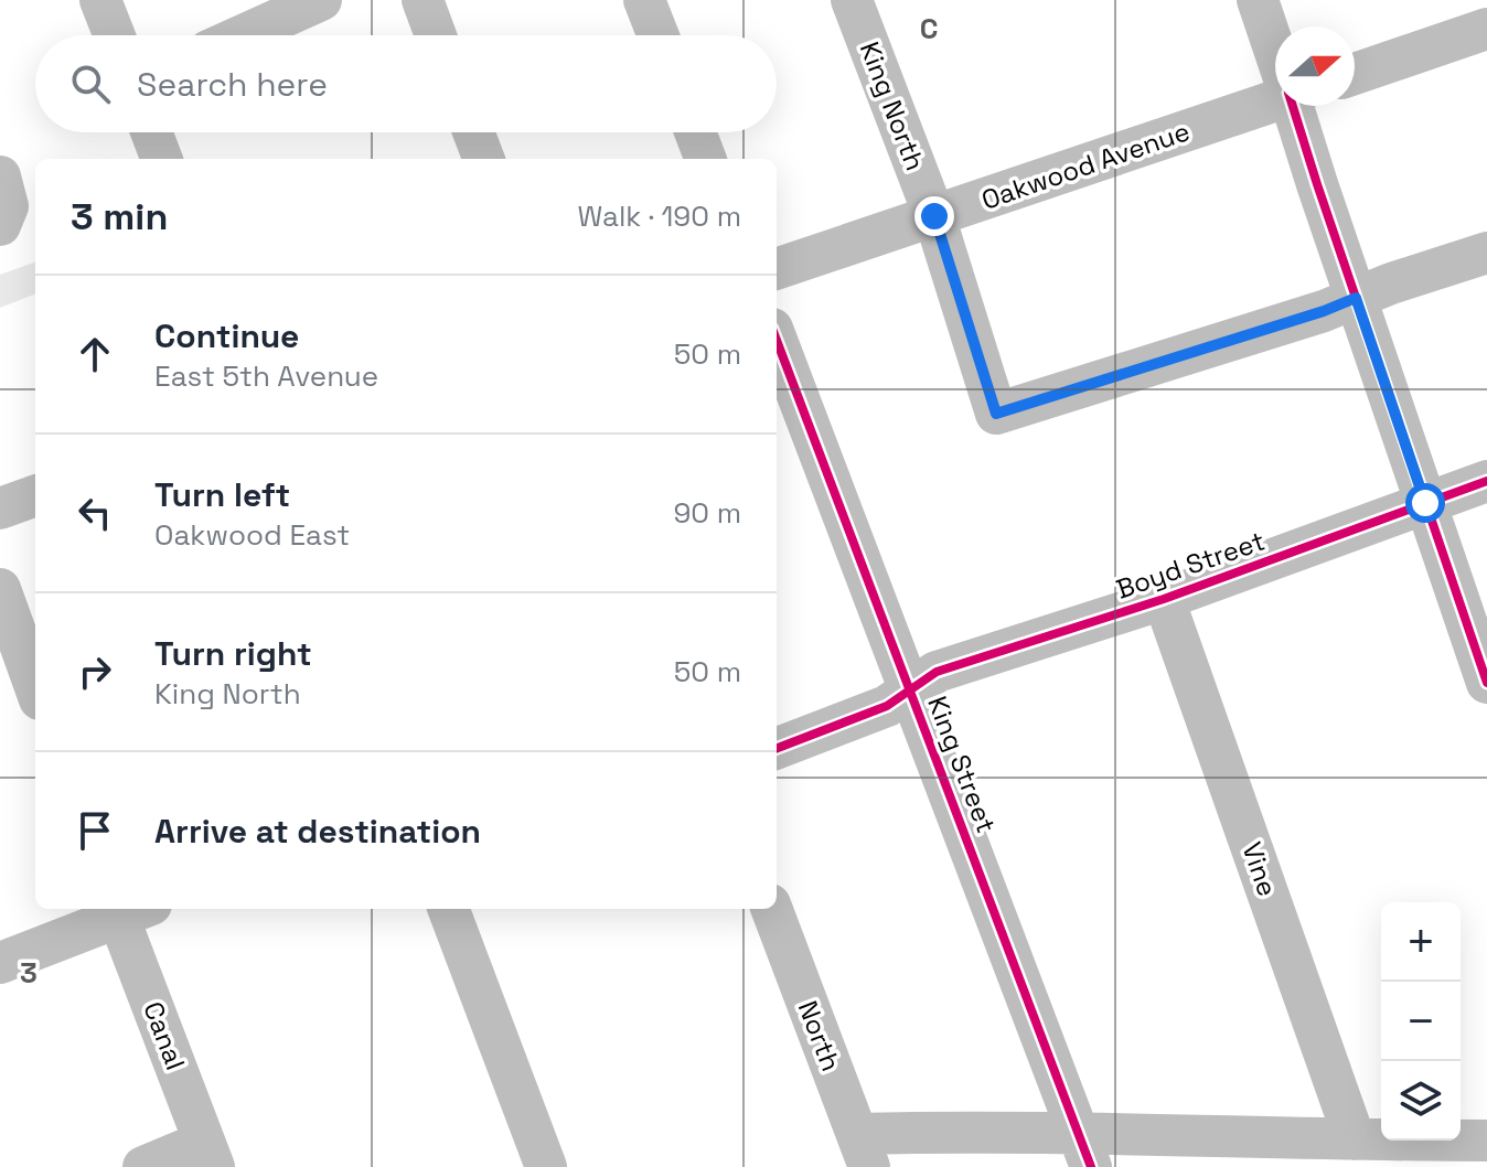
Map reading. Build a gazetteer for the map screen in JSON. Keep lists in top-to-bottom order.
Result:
{
  "streets": {
    "street": [
      "King North",
      "Oakwood Avenue",
      "Boyd Street",
      "King Street",
      "Vine",
      "Canal",
      "North"
    ]
  },
  "crossings": [
    ["King North", "Oakwood Avenue"],
    ["Boyd Street", "King Street"],
    ["Boyd Street", "Vine"]
  ],
  "north": "right",
  "page": {
    "search": "Search here",
    "heading": ["3 min", "Walk · 190 m"],
    "list": [
      ["Continue", "East 5th Avenue", "50 m"],
      ["Turn left", "Oakwood East", "90 m"],
      ["Turn right", "King North", "50 m"],
      "Arrive at destination"
    ],
    "map_buttons": ["+", "−"]
  },
  "grid": {
    "columns": ["C"],
    "rows": ["3"]
  }
}
